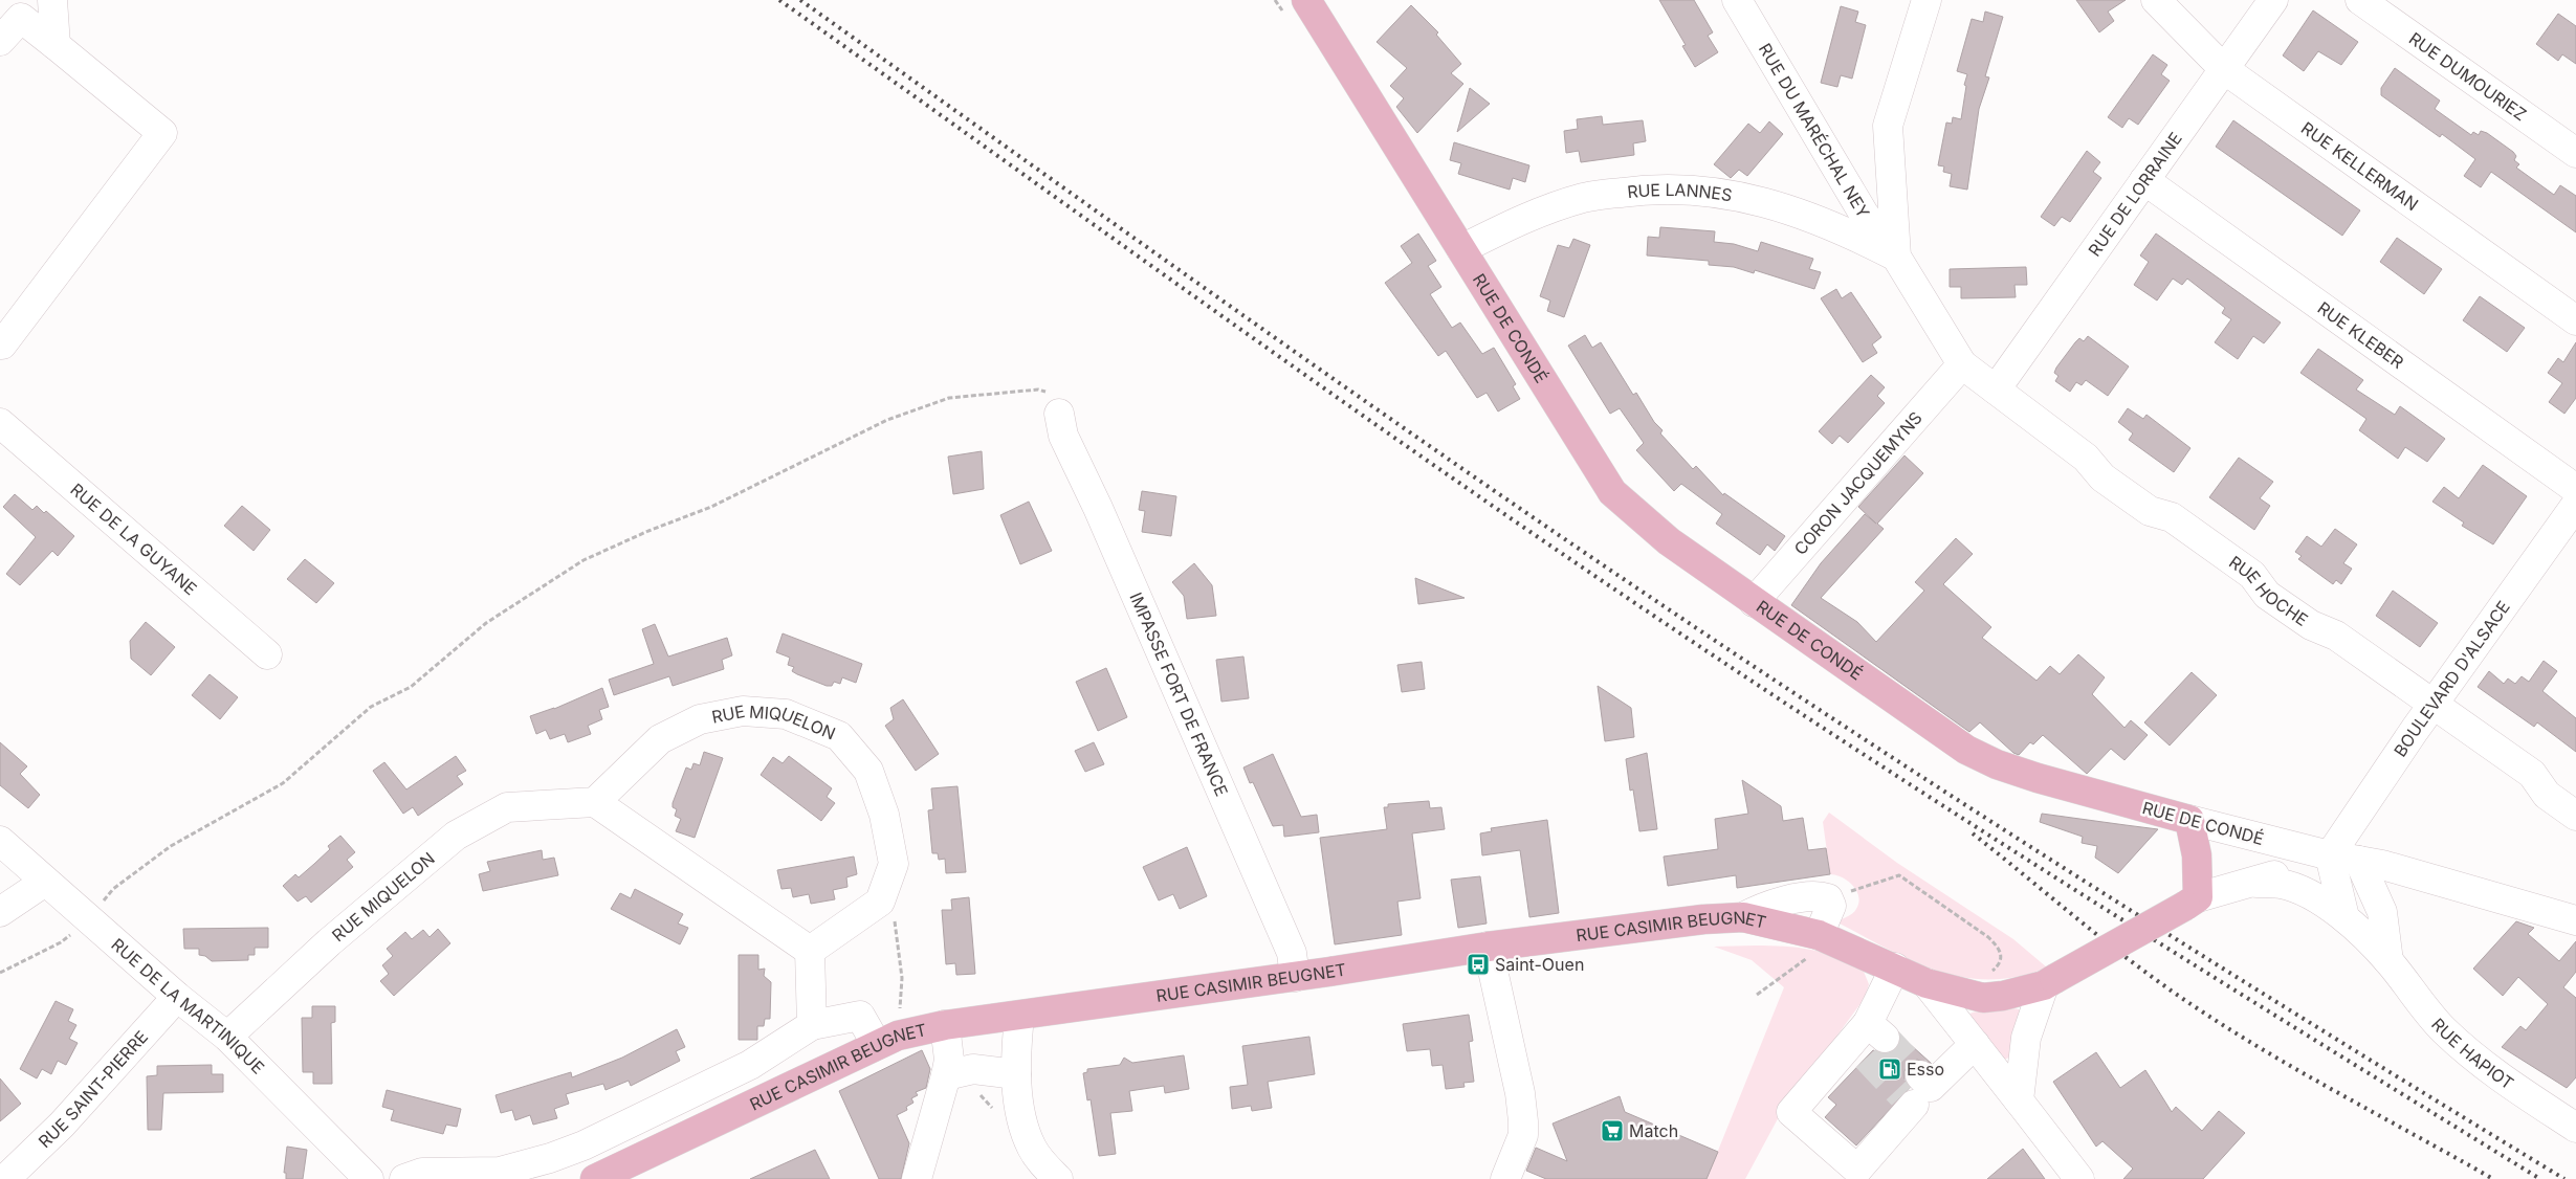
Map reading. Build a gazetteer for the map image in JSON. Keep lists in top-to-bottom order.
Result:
{
  "streets": {
    "main road": ["RUE DE CONDÉ", "RUE CASIMIR BEUGNET"],
    "street": [
      "RUE DUMOURIEZ",
      "RUE DU MARÉCHAL NEY",
      "RUE KELLERMAN",
      "RUE LANNES",
      "RUE DE LORRAINE",
      "RUE KLEBER",
      "CORON JACQUEMYNS",
      "RUE DE LA GUYANE",
      "RUE HOCHE",
      "BOULEVARD D'ALSACE",
      "IMPASSE FORT DE FRANCE",
      "RUE MIQUELON",
      "RUE DE LA MARTINIQUE",
      "RUE HAPIOT",
      "RUE SAINT-PIERRE"
    ]
  },
  "crossings": [
    ["RUE DU MARÉCHAL NEY", "RUE LANNES"],
    ["RUE DU MARÉCHAL NEY", "CORON JACQUEMYNS"],
    ["RUE DU MARÉCHAL NEY", "RUE HOCHE"],
    ["RUE KELLERMAN", "RUE DE LORRAINE"],
    ["RUE LANNES", "RUE DE CONDÉ"],
    ["RUE DE LORRAINE", "RUE KLEBER"],
    ["RUE DE LORRAINE", "RUE HOCHE"],
    ["RUE DE CONDÉ", "CORON JACQUEMYNS"],
    ["RUE DE CONDÉ", "BOULEVARD D'ALSACE"],
    ["RUE DE CONDÉ", "RUE HAPIOT"],
    ["CORON JACQUEMYNS", "RUE HOCHE"],
    ["RUE HOCHE", "BOULEVARD D'ALSACE"],
    ["IMPASSE FORT DE FRANCE", "RUE CASIMIR BEUGNET"],
    ["RUE MIQUELON", "RUE DE LA MARTINIQUE"],
    ["RUE DE LA MARTINIQUE", "RUE SAINT-PIERRE"]
  ],
  "places": {
    "bus stop": ["Saint-Ouen"],
    "fuel station": ["Esso"],
    "supermarket": ["Match"]
  }
}
